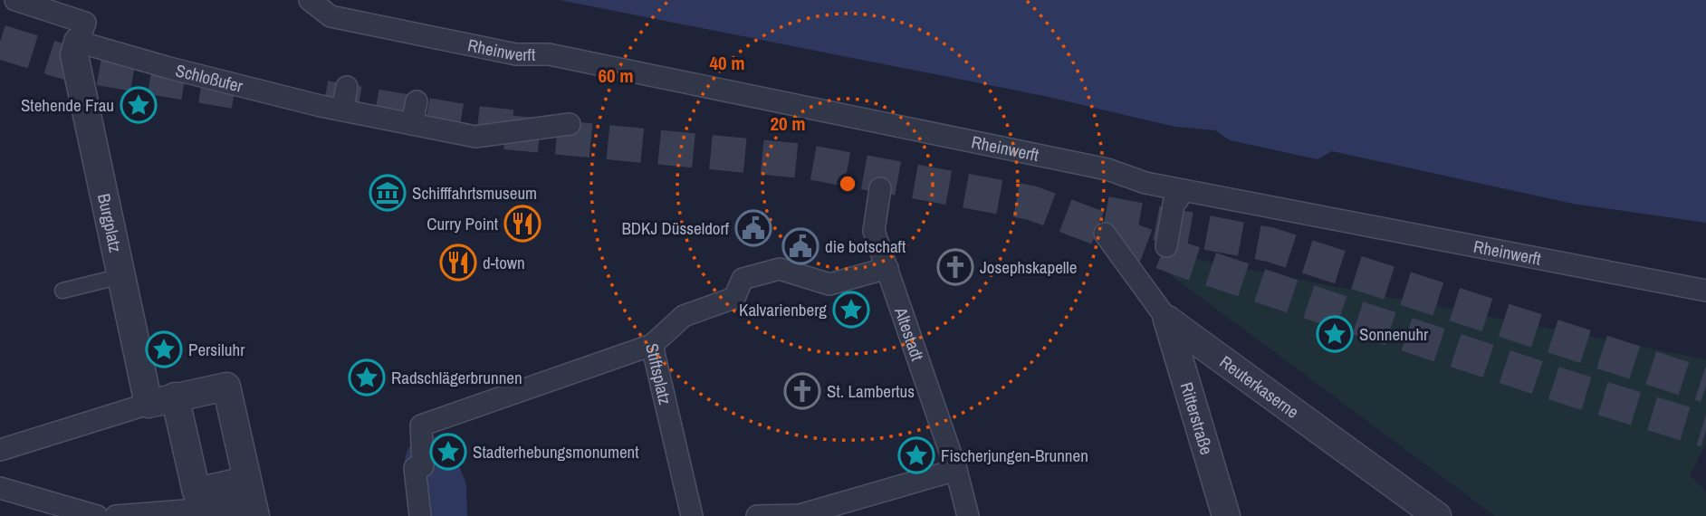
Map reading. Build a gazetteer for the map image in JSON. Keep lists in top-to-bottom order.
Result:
{
  "streets": {
    "street": [
      "Rheinwerft",
      "Schloßufer",
      "Burgplatz",
      "Altestadt",
      "Stiftsplatz",
      "Reuterkaserne",
      "Ritterstraße"
    ]
  },
  "crossings": [
    ["Schloßufer", "Burgplatz"],
    ["Altestadt", "Stiftsplatz"],
    ["Reuterkaserne", "Ritterstraße"]
  ],
  "places": {
    "place": [
      "Stehende Frau",
      "Kalvarienberg",
      "Sonnenuhr",
      "Persiluhr",
      "Radschlägerbrunnen",
      "Stadterhebungsmonument",
      "Fischerjungen-Brunnen"
    ],
    "museum": ["Schifffahrtsmuseum"],
    "restaurant": ["Curry Point", "d-town"],
    "public building": ["BDKJ Düsseldorf", "die botschaft"],
    "church": ["Josephskapelle", "St. Lambertus"]
  },
  "rings": ["40 m", "60 m", "20 m"]
}
